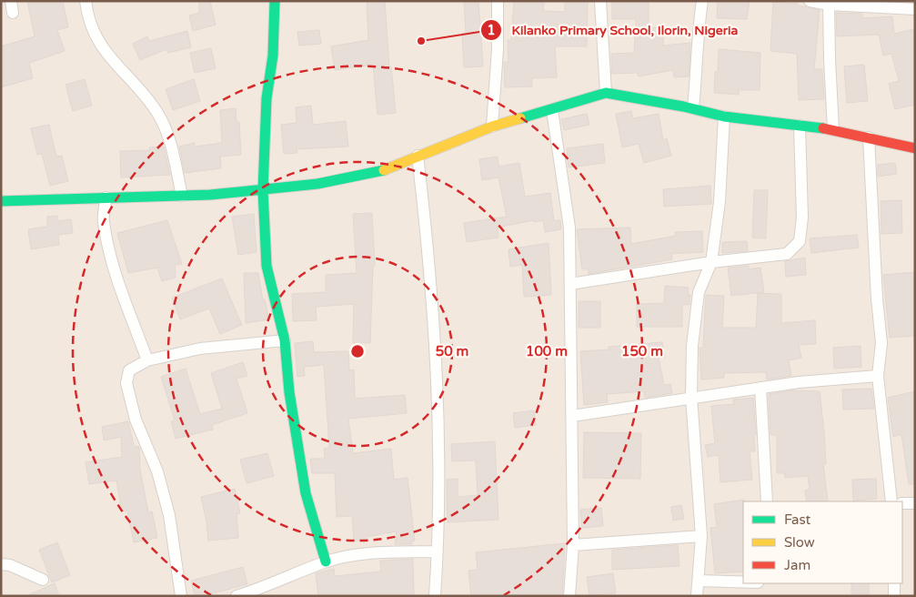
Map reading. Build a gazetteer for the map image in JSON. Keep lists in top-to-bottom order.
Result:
{
  "places": ["Kilanko Primary School, Ilorin, Nigeria"],
  "legend": ["Fast", "Slow", "Jam"],
  "rings": ["50 m", "100 m", "150 m"]
}
